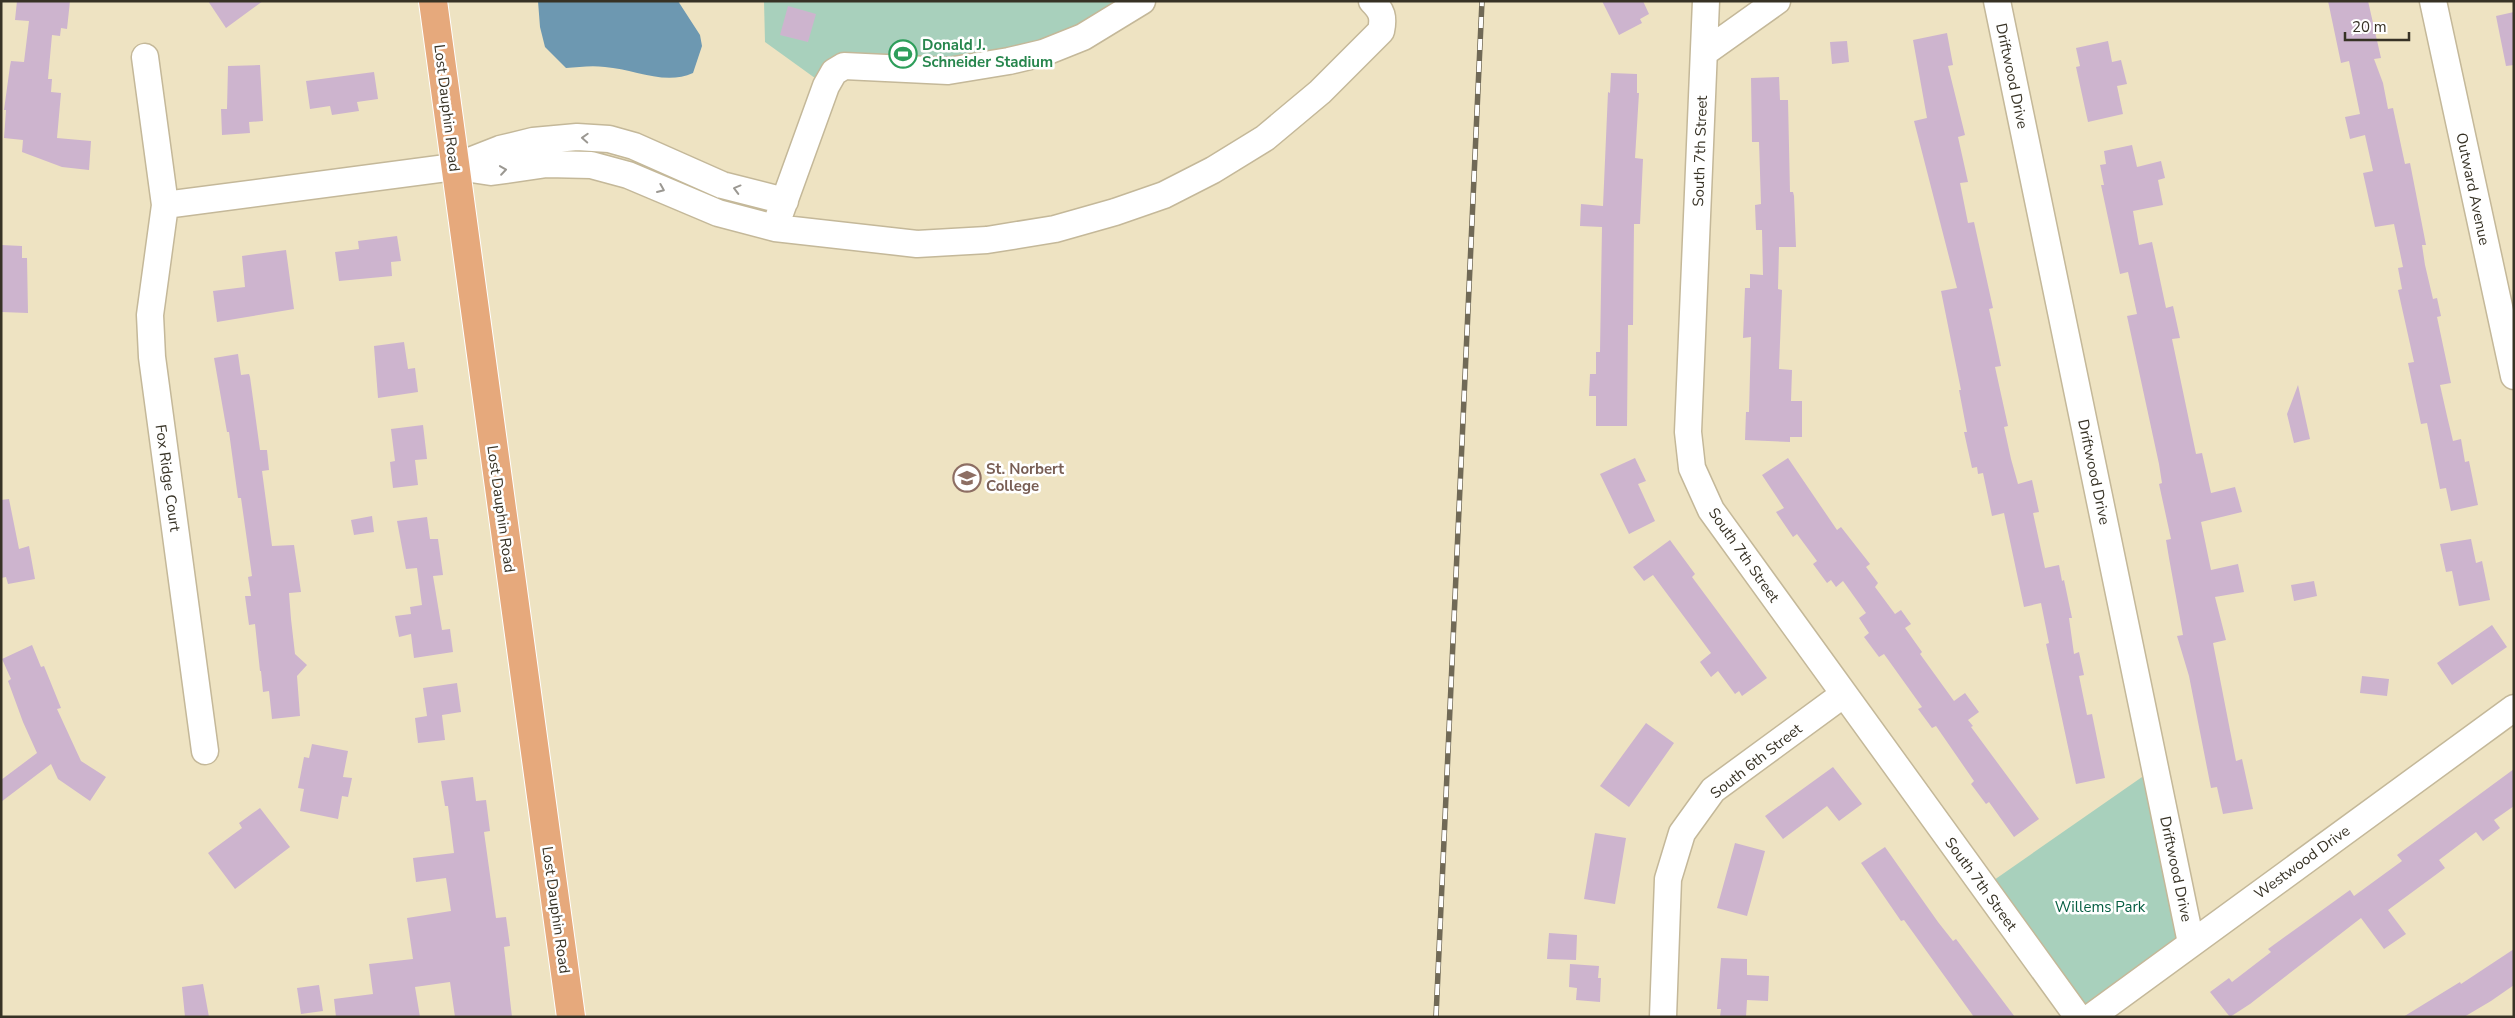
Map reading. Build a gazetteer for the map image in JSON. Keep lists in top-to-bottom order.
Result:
{
  "streets": {
    "main road": ["Lost Dauphin Road"],
    "street": [
      "Driftwood Drive",
      "South 7th Street",
      "Outward Avenue",
      "Fox Ridge Court",
      "South 6th Street",
      "Westwood Drive"
    ]
  },
  "crossings": [
    ["Driftwood Drive", "Westwood Drive"],
    ["South 7th Street", "South 6th Street"]
  ],
  "parks": ["Willems Park"],
  "places": {
    "sports": ["Donald J. Schneider Stadium"],
    "school or university": ["St. Norbert College"]
  },
  "scale_bar": "20 m"
}
